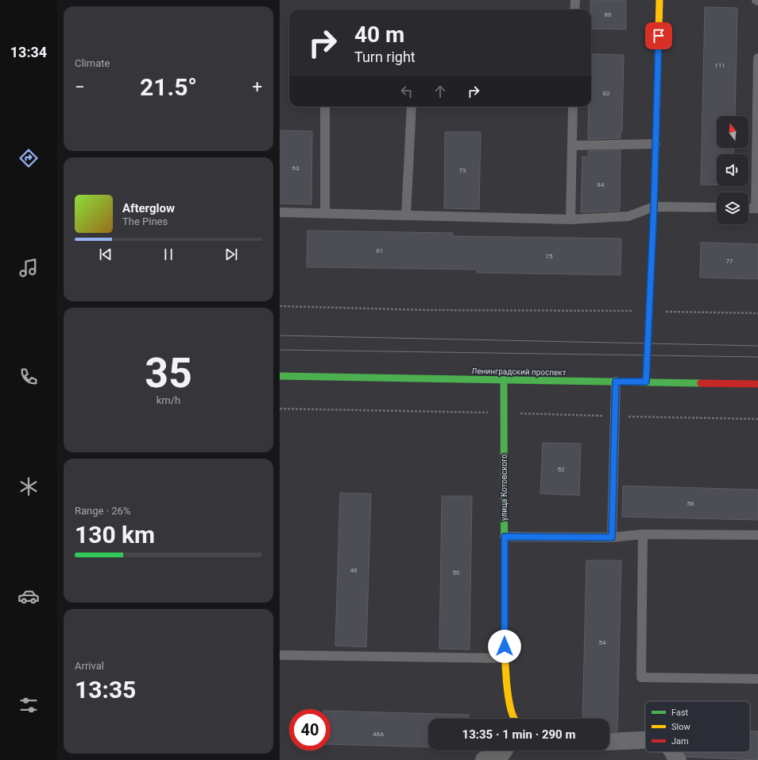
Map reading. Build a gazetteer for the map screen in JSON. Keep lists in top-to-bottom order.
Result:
{
  "streets": {
    "street": ["Ленинградский проспект", "улица Котовского"]
  },
  "crossings": [
    ["Ленинградский проспект", "улица Котовского"]
  ],
  "house_numbers": [
    "80",
    "111",
    "82",
    "63",
    "73",
    "84",
    "61",
    "75",
    "77",
    "52",
    "56",
    "48",
    "50",
    "54",
    "48А"
  ],
  "legend": ["Fast", "Slow", "Jam"],
  "north": "top",
  "page": {
    "tabs": "13:34",
    "tile": [
      "Climate",
      ["35", "km/h"],
      ["Range · 26%", "130 km"],
      ["Arrival", "13:35"]
    ],
    "turn": ["40 m", "Turn right"],
    "heat": ["−", "21.5°", "+"],
    "song": ["Afterglow", "The Pines"],
    "limit": "40",
    "trip": "13:35 · 1 min · 290 m"
  }
}
